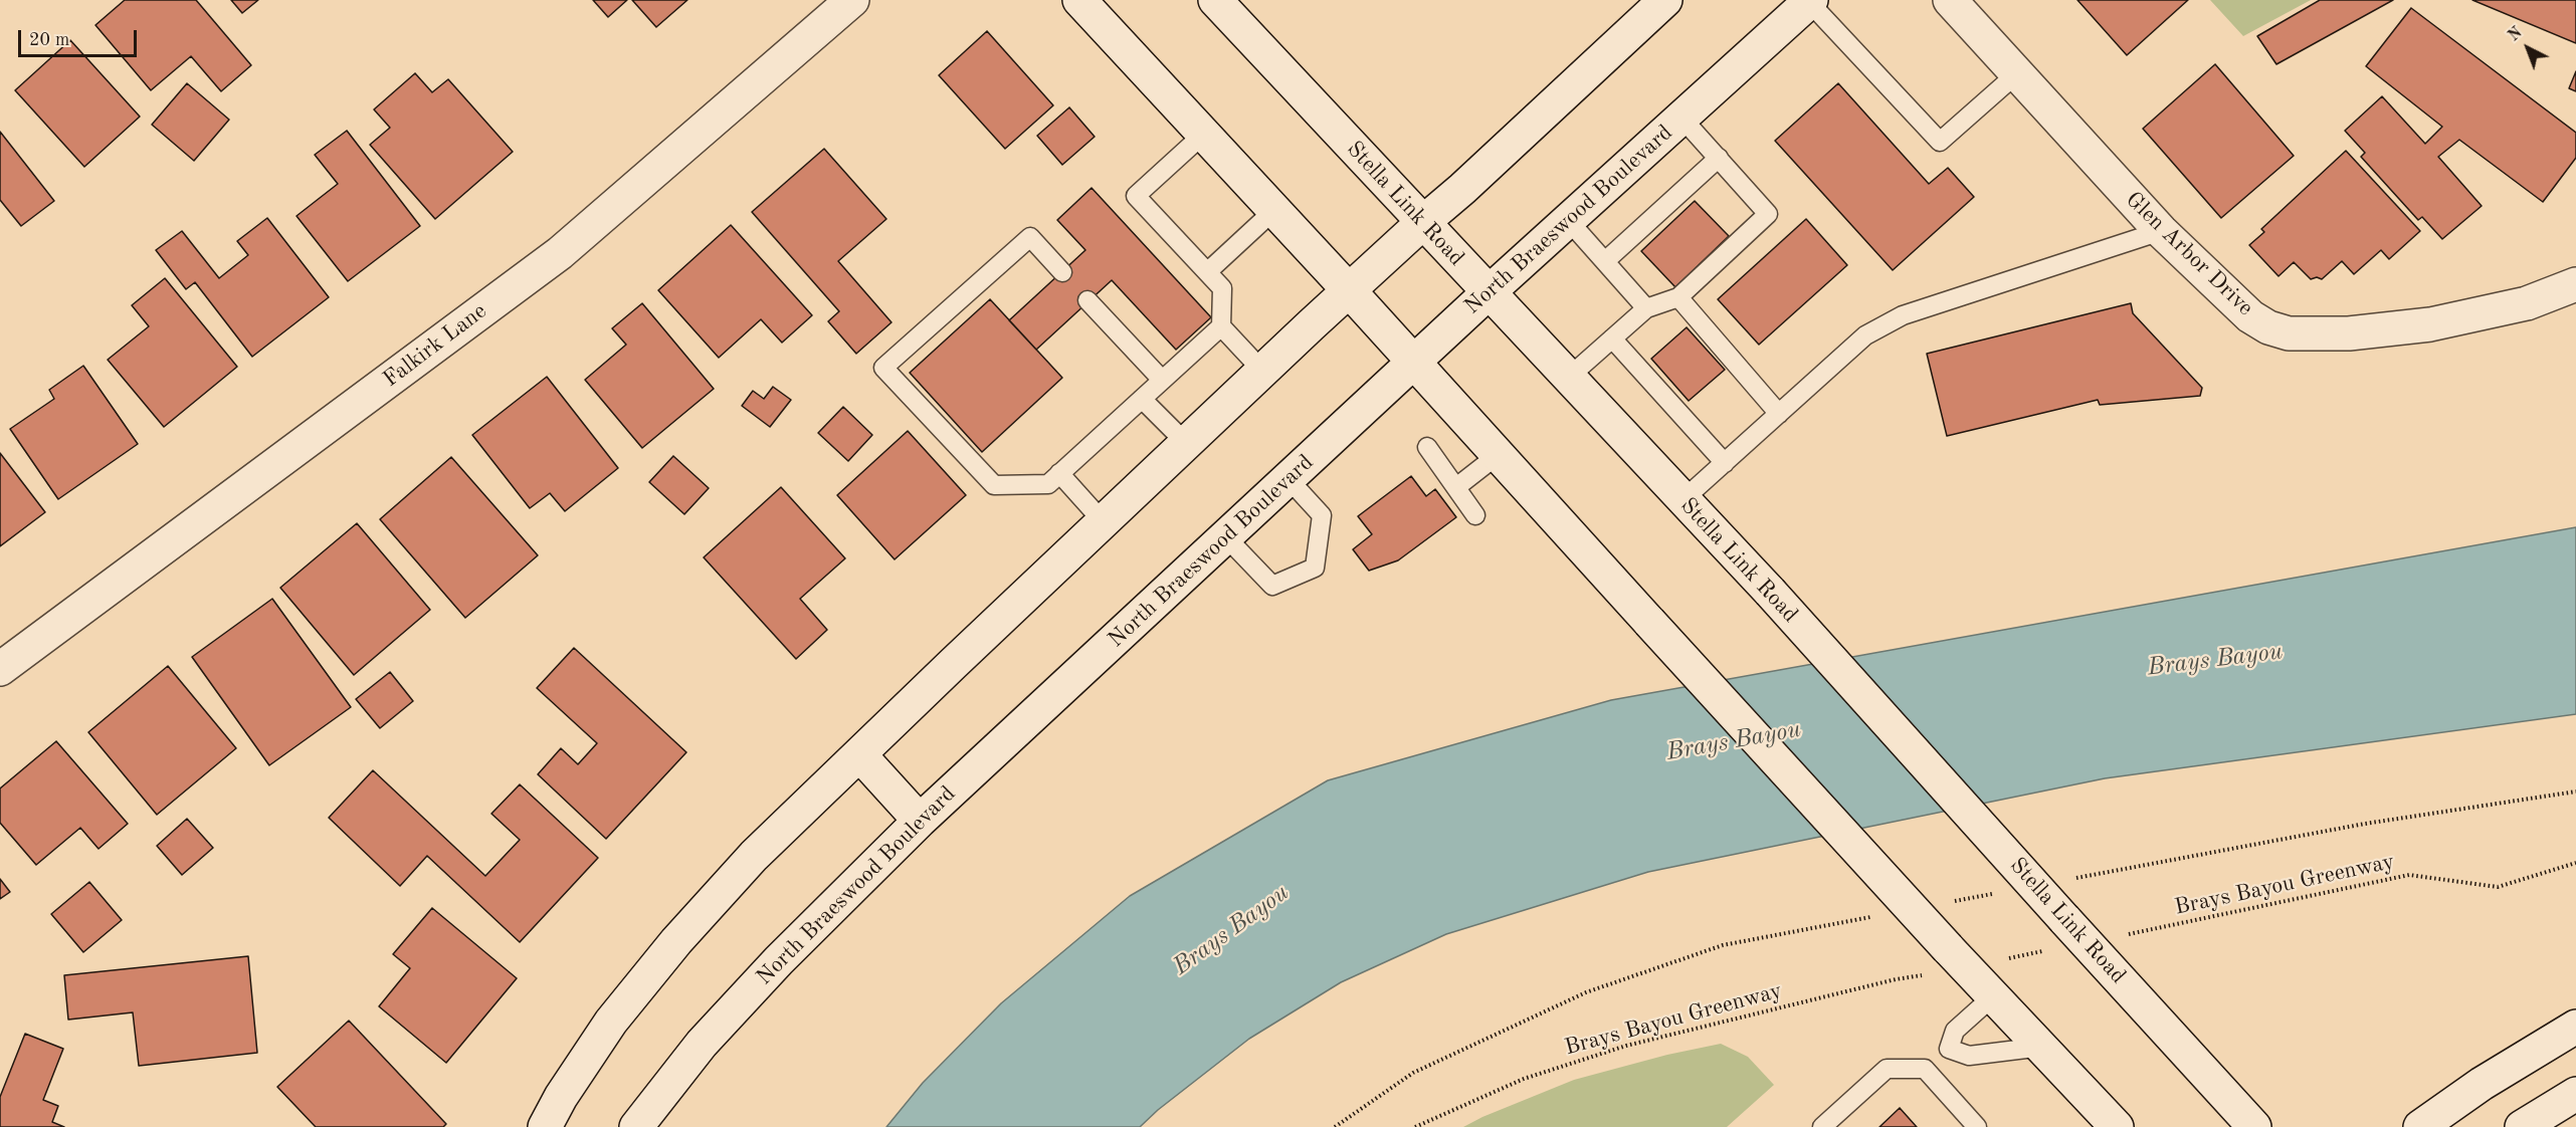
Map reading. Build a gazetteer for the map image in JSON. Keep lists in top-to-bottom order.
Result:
{
  "streets": {
    "main road": [
      "Stella Link Road",
      "North Braeswood Boulevard",
      "Glen Arbor Drive",
      "Falkirk Lane"
    ],
    "path": ["Brays Bayou Greenway"]
  },
  "crossings": [
    ["Stella Link Road", "North Braeswood Boulevard"]
  ],
  "water": ["Brays Bayou"],
  "scale_bar": "20 m",
  "north": "top left"
}
